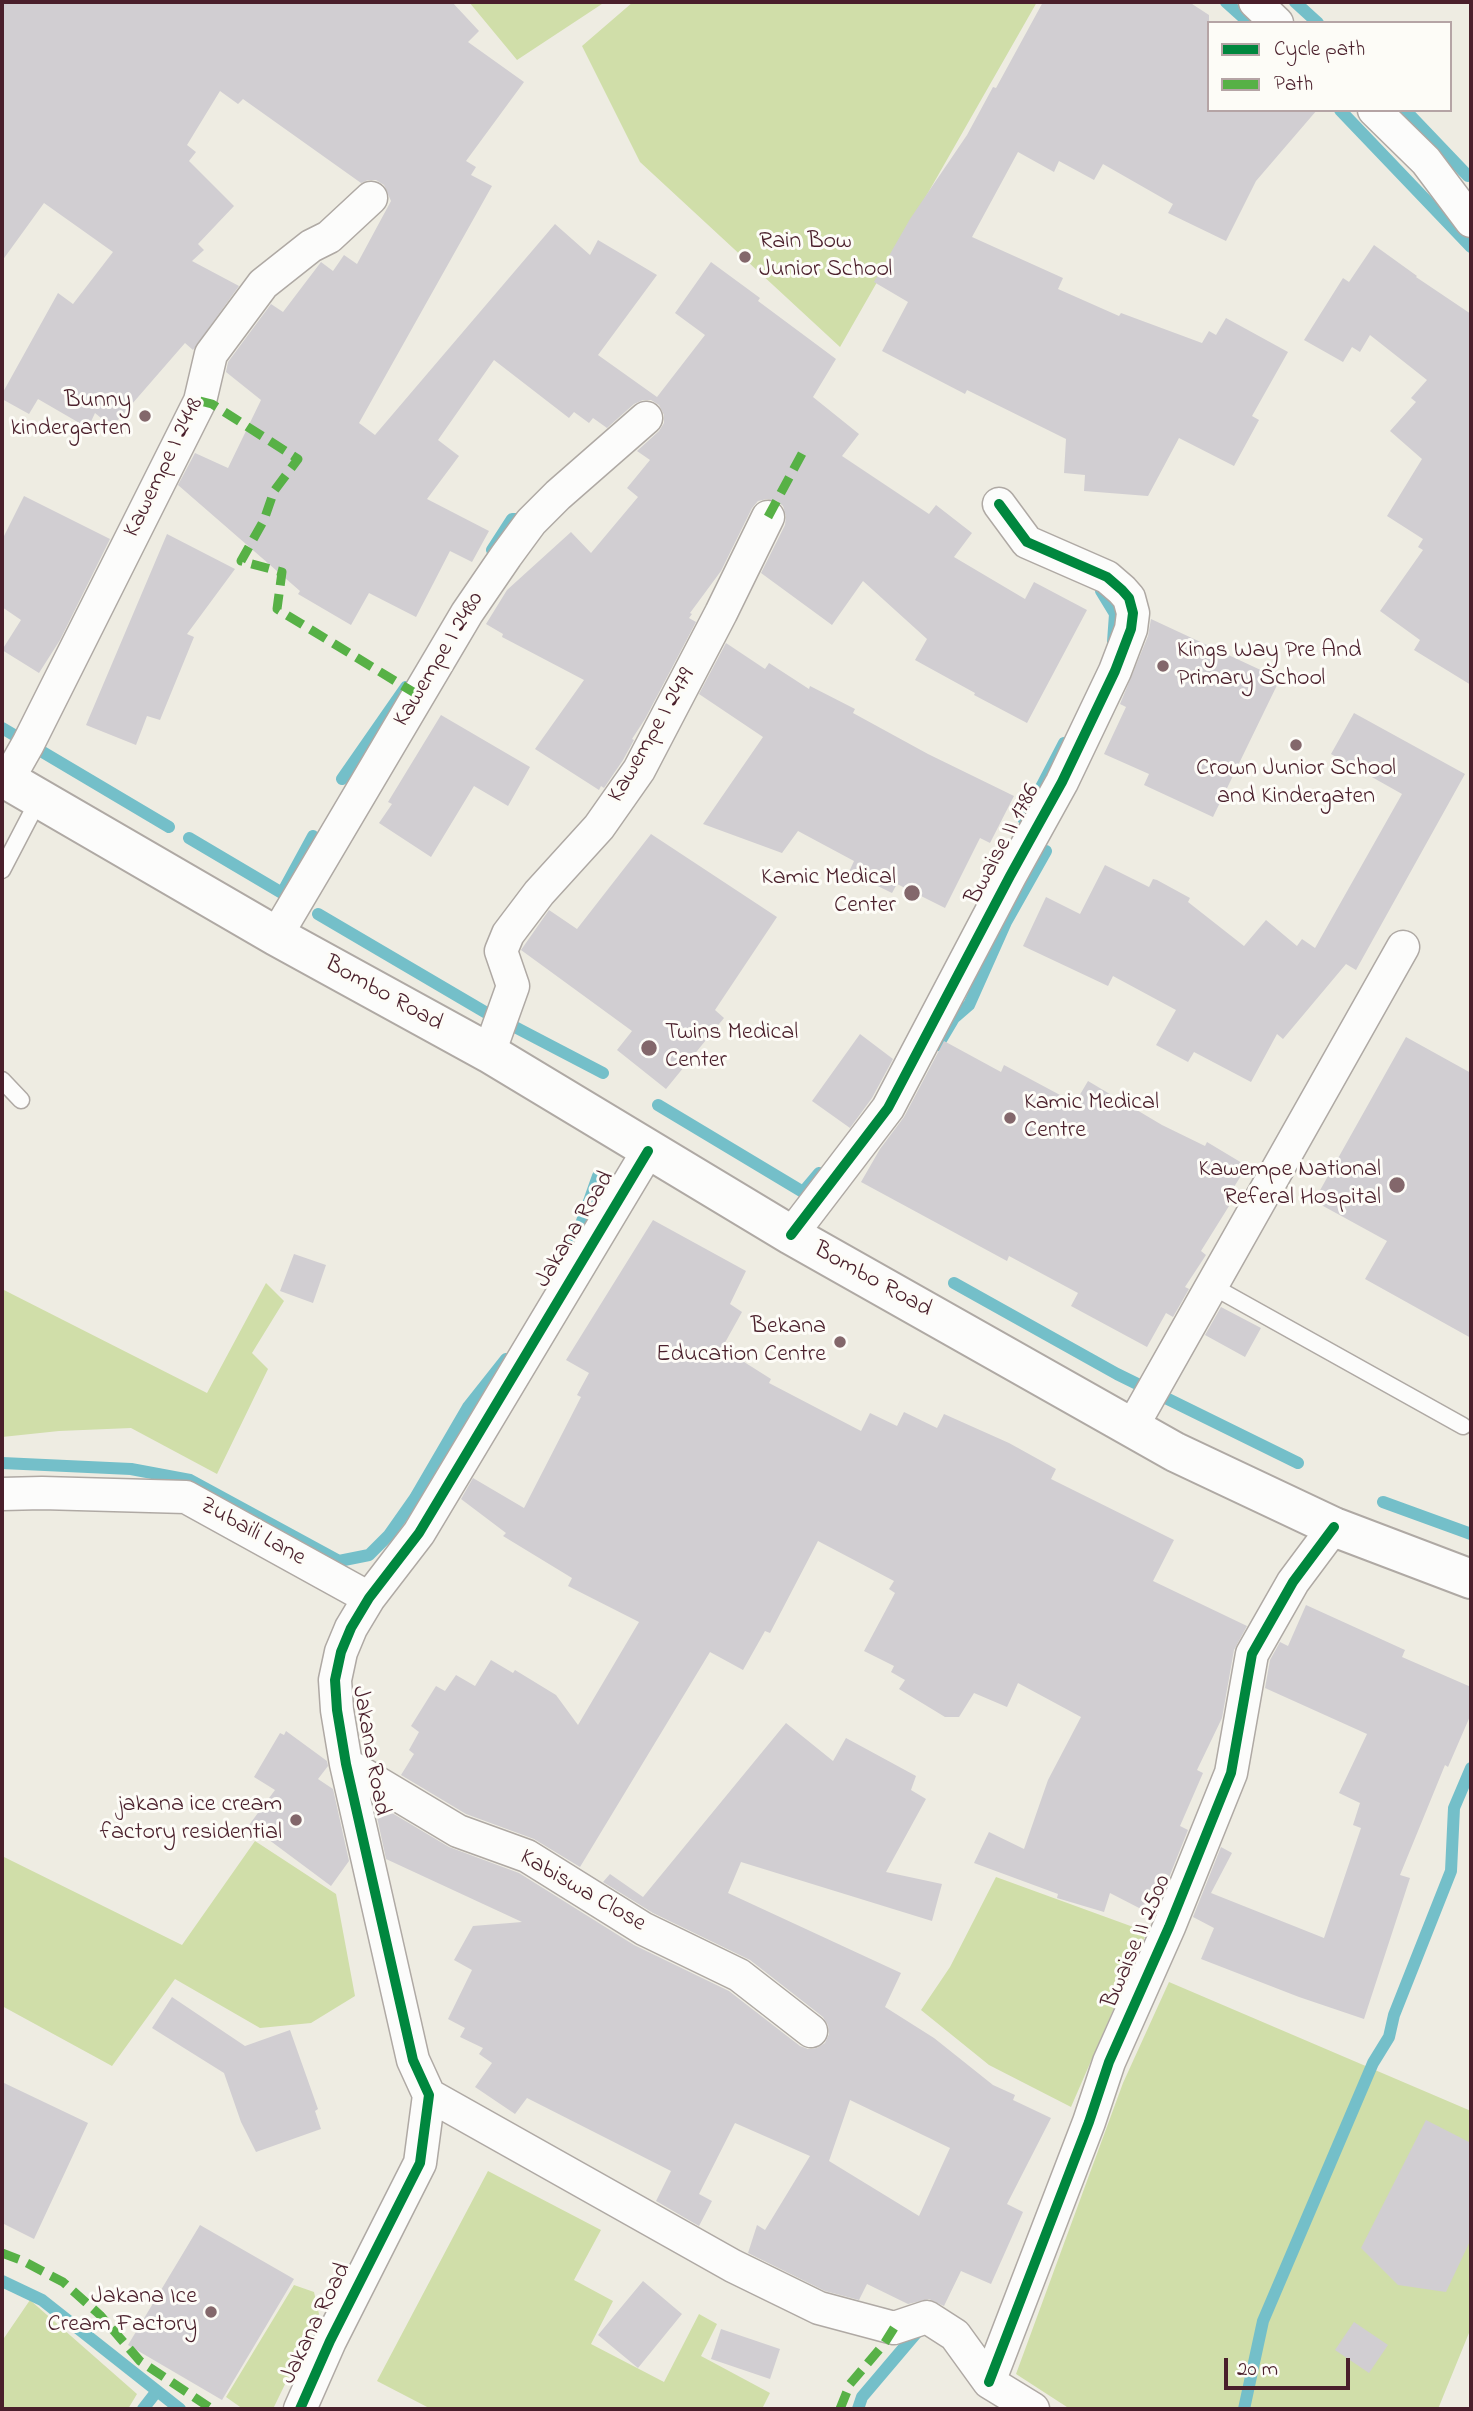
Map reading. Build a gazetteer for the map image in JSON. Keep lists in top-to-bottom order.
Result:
{
  "streets": {
    "main road": ["Bombo Road"],
    "street": [
      "Kawempe I 2448",
      "Kawempe I 2480",
      "Kawempe I 2479",
      "Bwaise II 1786",
      "Jakana Road",
      "Zubaili Lane",
      "Kabiswa Close",
      "Bwaise II 2500"
    ]
  },
  "crossings": [
    ["Kawempe I 2448", "Bombo Road"],
    ["Kawempe I 2480", "Bombo Road"],
    ["Kawempe I 2479", "Bombo Road"],
    ["Bwaise II 1786", "Bombo Road"],
    ["Bombo Road", "Jakana Road"],
    ["Bombo Road", "Bwaise II 2500"],
    ["Jakana Road", "Zubaili Lane"],
    ["Jakana Road", "Kabiswa Close"]
  ],
  "places": [
    "Rain Bow Junior School",
    "Bunny kindergarten",
    "Kings Way Pre And Primary School",
    "Crown Junior School and Kindergaten",
    "Kamic Medical Center",
    "Twins Medical Center",
    "Kamic Medical Centre",
    "Kawempe National Referal Hospital",
    "Bekana Education Centre",
    "jakana ice cream factory residential",
    "Jakana Ice Cream Factory"
  ],
  "legend": ["Cycle path", "Path"],
  "scale_bar": "20 m"
}
